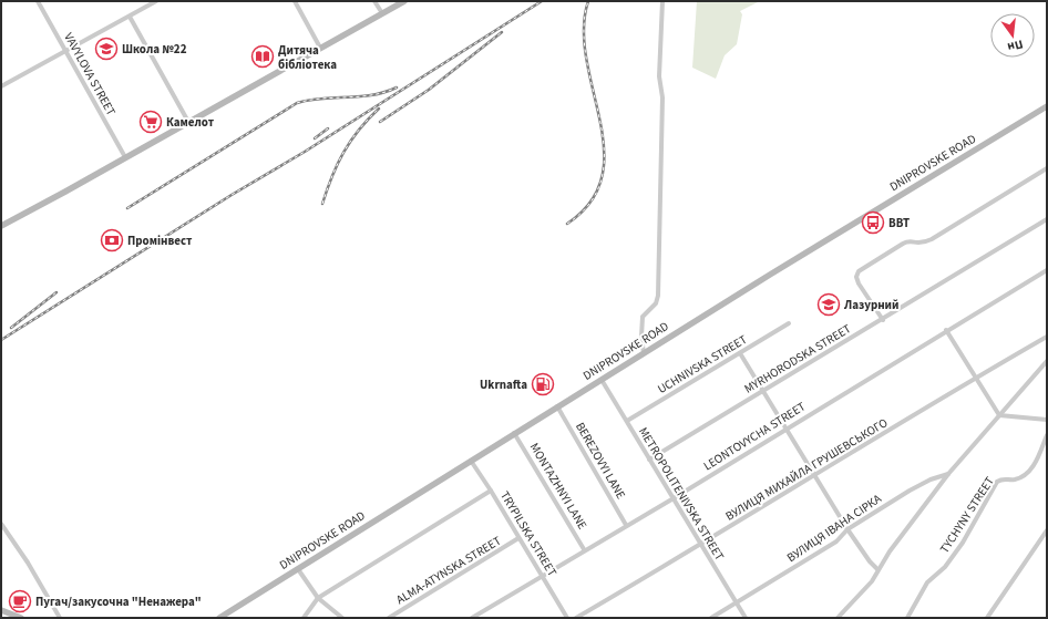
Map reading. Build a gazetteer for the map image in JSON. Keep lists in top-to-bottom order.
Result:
{
  "streets": {
    "street": [
      "VAVYLOVA STREET",
      "DNIPROVSKE ROAD",
      "MYRHORODSKA STREET",
      "UCHNIVSKA STREET",
      "LEONTOVYCHA STREET",
      "BEREZOVYI LANE",
      "ВУЛИЦЯ МИХАЙЛА ГРУШЕВСЬКОГО",
      "MONTAZHNYI LANE",
      "METROPOLITENIVSKA STREET",
      "TYCHYNY STREET",
      "ВУЛИЦЯ ІВАНА СІРКА",
      "TRYPILSKA STREET",
      "ALMA-ATYNSKA STREET"
    ]
  },
  "crossings": [
    ["DNIPROVSKE ROAD", "BEREZOVYI LANE"],
    ["DNIPROVSKE ROAD", "MONTAZHNYI LANE"],
    ["DNIPROVSKE ROAD", "METROPOLITENIVSKA STREET"],
    ["DNIPROVSKE ROAD", "TRYPILSKA STREET"],
    ["MYRHORODSKA STREET", "METROPOLITENIVSKA STREET"],
    ["UCHNIVSKA STREET", "METROPOLITENIVSKA STREET"],
    ["LEONTOVYCHA STREET", "BEREZOVYI LANE"],
    ["LEONTOVYCHA STREET", "MONTAZHNYI LANE"],
    ["LEONTOVYCHA STREET", "METROPOLITENIVSKA STREET"],
    ["LEONTOVYCHA STREET", "TRYPILSKA STREET"],
    ["ВУЛИЦЯ МИХАЙЛА ГРУШЕВСЬКОГО", "METROPOLITENIVSKA STREET"],
    ["METROPOLITENIVSKA STREET", "ВУЛИЦЯ ІВАНА СІРКА"],
    ["TRYPILSKA STREET", "ALMA-ATYNSKA STREET"]
  ],
  "places": {
    "school or university": ["Школа №22", "Лазурний"],
    "library": ["Дитяча бібліотека"],
    "supermarket": ["Камелот"],
    "bus stop": ["ВВТ"],
    "bank": ["Промінвест"],
    "fuel station": ["Ukrnafta"],
    "cafe": ["Пугач/закусочна \"Ненажера\""]
  },
  "north": "bottom"
}
